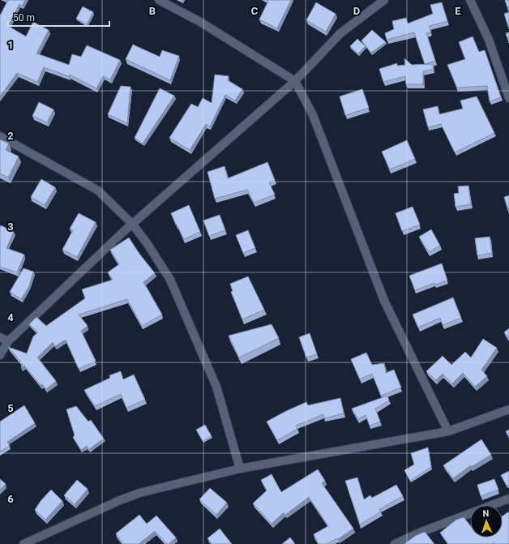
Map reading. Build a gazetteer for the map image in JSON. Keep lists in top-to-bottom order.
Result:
{
  "scale_bar": "50 m",
  "north": "top",
  "grid": {
    "columns": [
      "B",
      "C",
      "D",
      "E"
    ],
    "rows": [
      "1",
      "2",
      "3",
      "4",
      "5",
      "6"
    ]
  }
}
